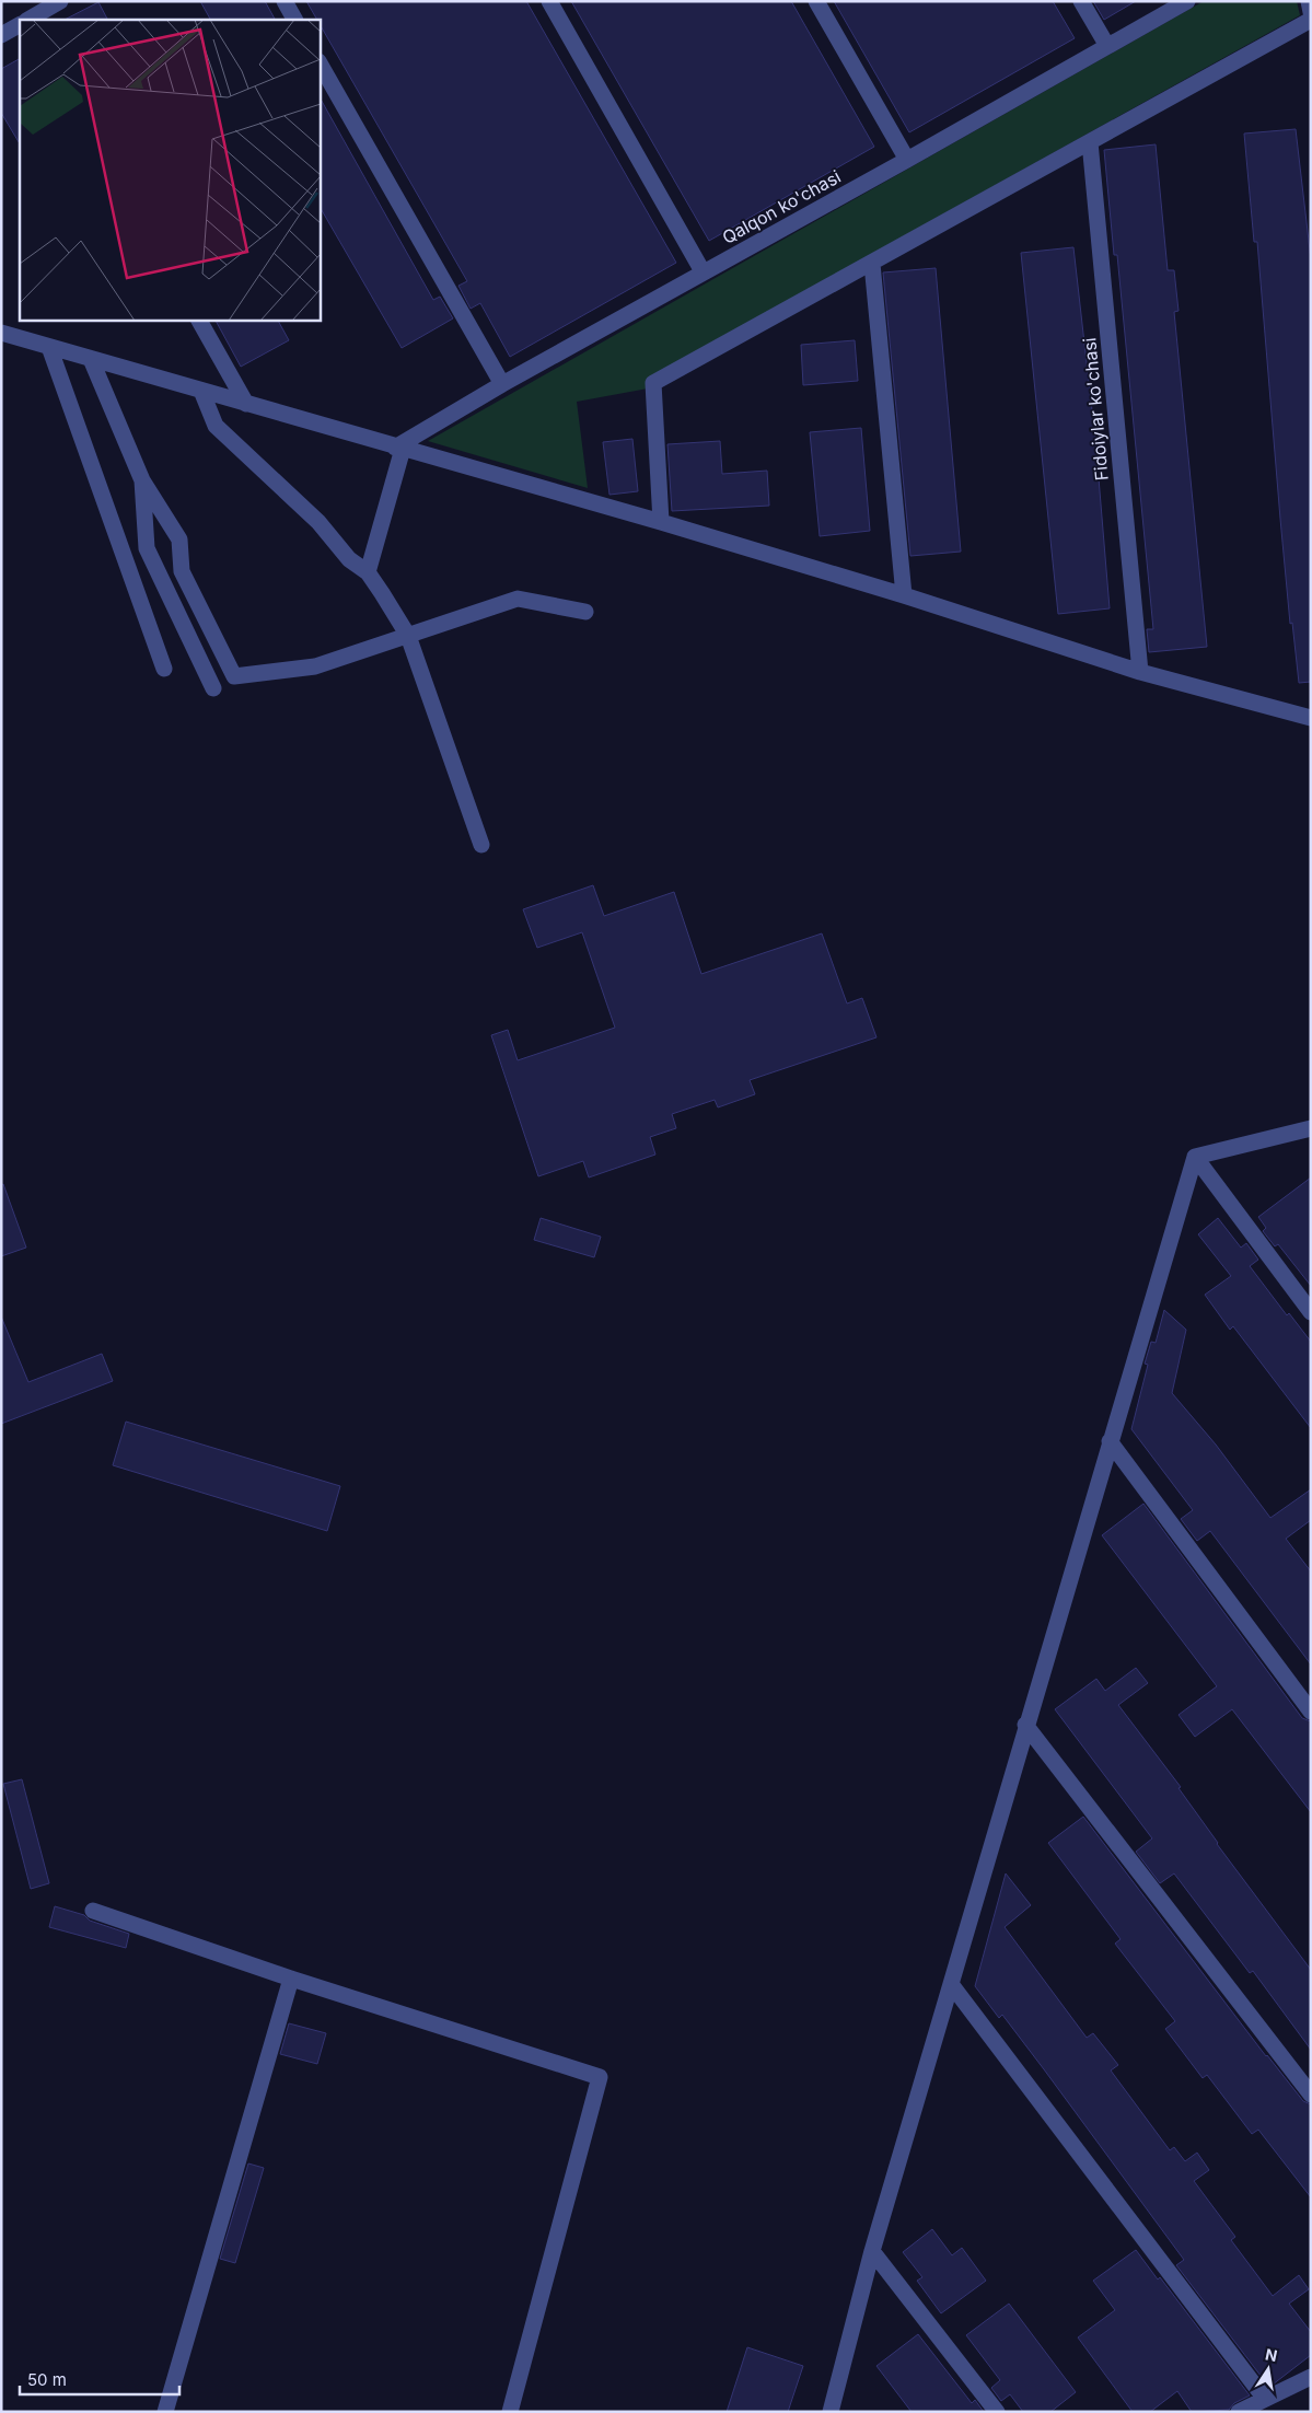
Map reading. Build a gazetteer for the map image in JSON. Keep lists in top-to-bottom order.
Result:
{
  "streets": {
    "street": ["Qalqon ko'chasi", "Fidoiylar ko'chasi"]
  },
  "scale_bar": "50 m",
  "north": "top"
}
